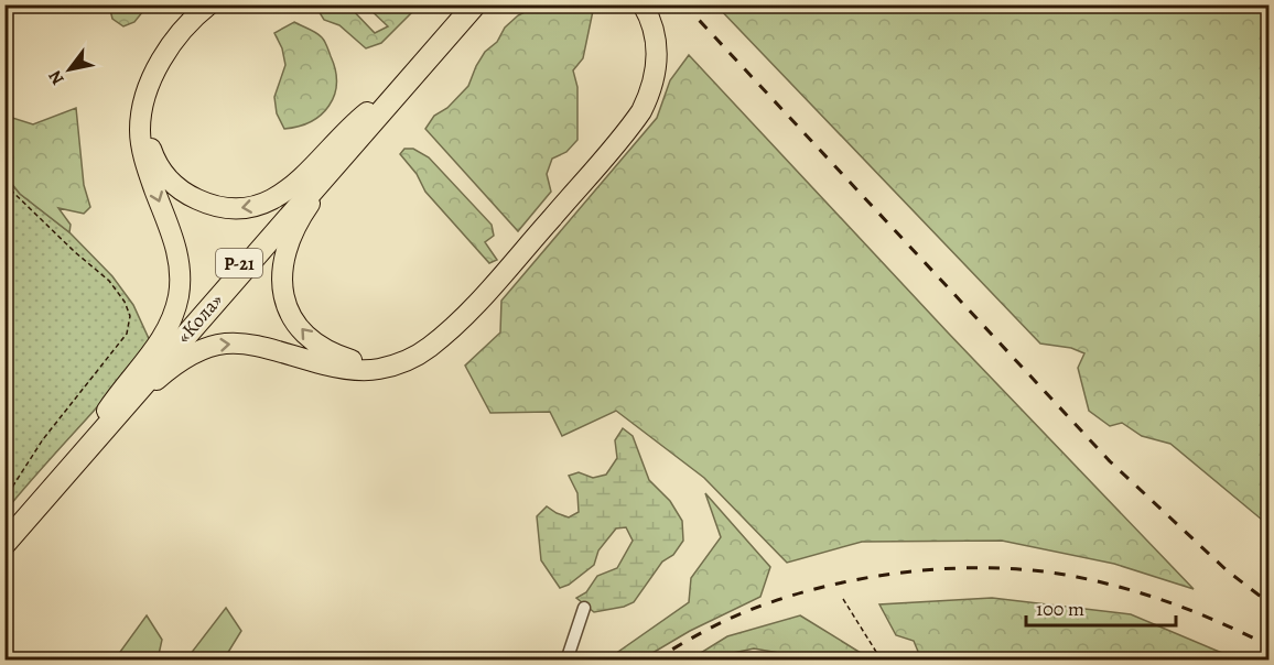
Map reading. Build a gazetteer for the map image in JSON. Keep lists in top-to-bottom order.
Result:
{
  "streets": {
    "highway": ["Р-21", "«Кола»"]
  },
  "scale_bar": "100 m",
  "north": "bottom left"
}
